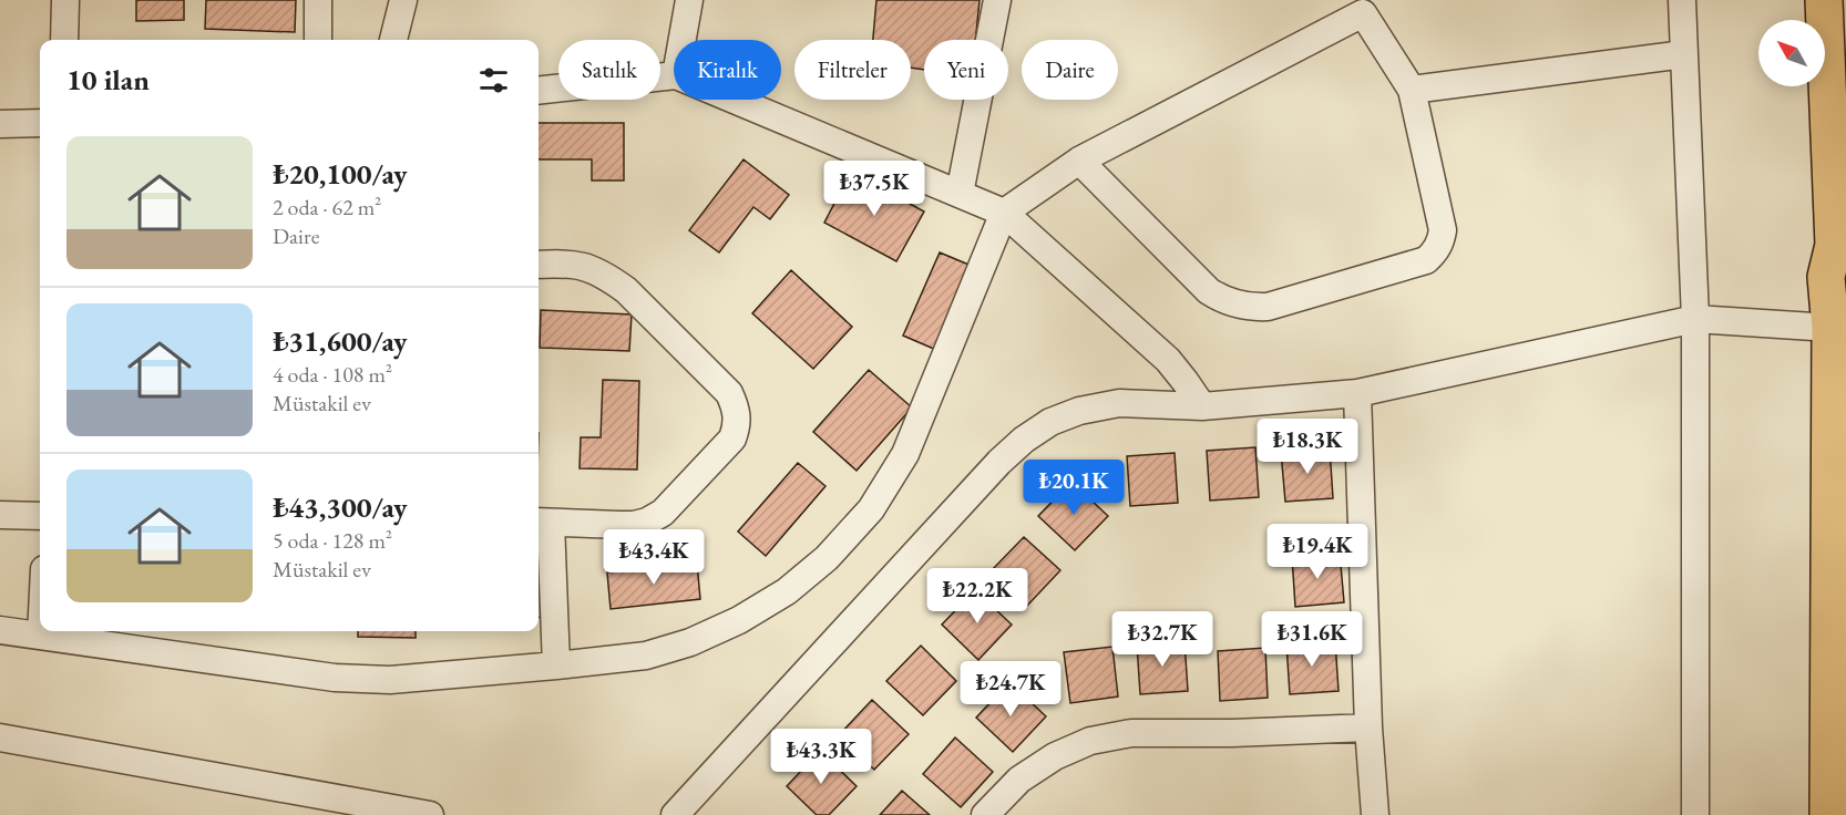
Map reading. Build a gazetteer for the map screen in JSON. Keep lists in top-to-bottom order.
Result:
{
  "north": "top left",
  "page": {
    "chip": [
      "Satılık",
      "Kiralık",
      "Filtreler",
      "Yeni",
      "Daire"
    ],
    "heading": "10 ilan",
    "list": [
      {
        "name": "₺20,100/ay",
        "note": "2 oda · 62 m² · Daire"
      },
      {
        "name": "₺31,600/ay",
        "note": "4 oda · 108 m² · Müstakil ev"
      },
      {
        "name": "₺43,300/ay",
        "note": "5 oda · 128 m² · Müstakil ev"
      }
    ],
    "price": [
      "₺37.5K",
      "₺18.3K",
      "₺20.1K",
      "₺19.4K",
      "₺43.4K",
      "₺22.2K",
      "₺32.7K",
      "₺31.6K",
      "₺24.7K",
      "₺43.3K"
    ]
  }
}
